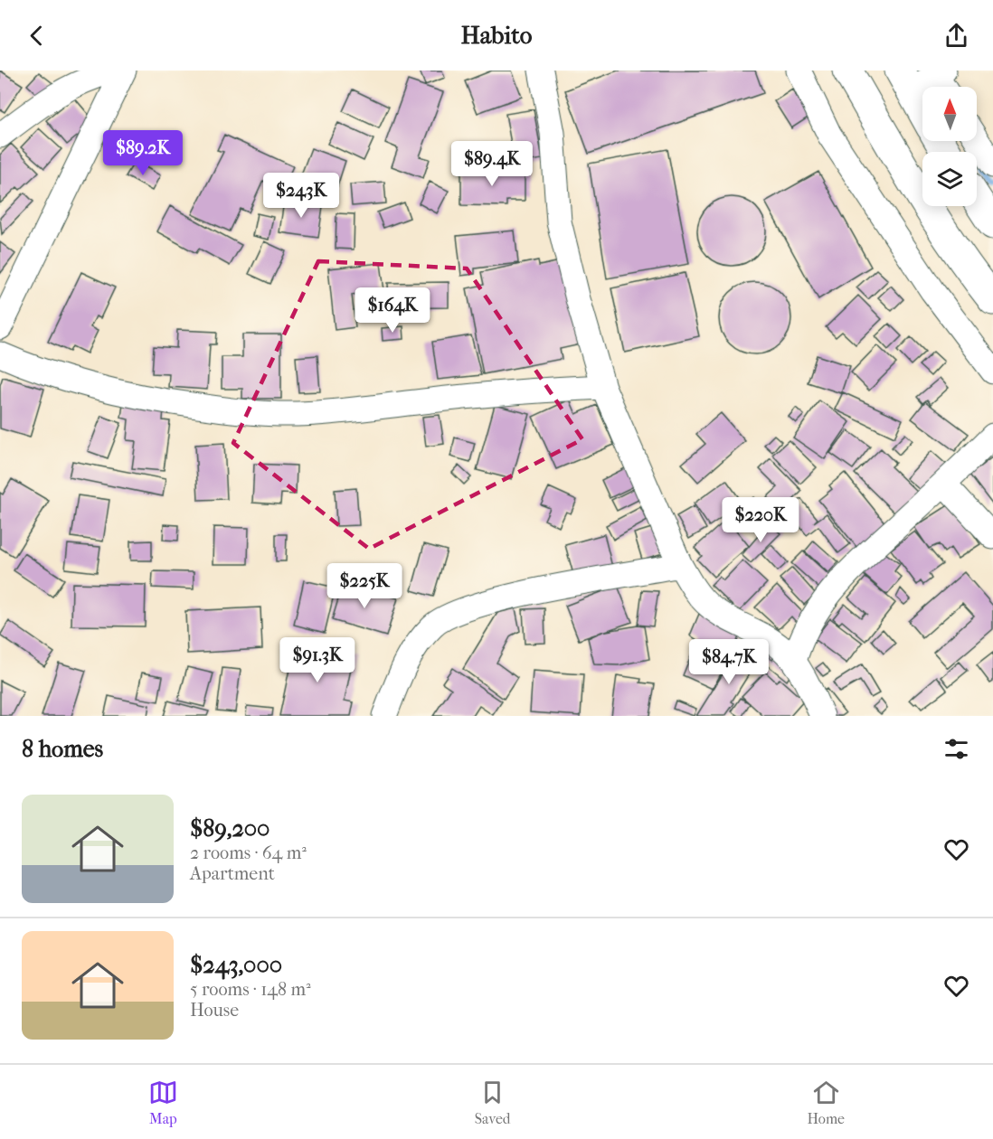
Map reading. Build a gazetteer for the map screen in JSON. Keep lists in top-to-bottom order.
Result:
{
  "north": "top",
  "page": {
    "header": "Habito",
    "price": [
      "$89.2K",
      "$89.4K",
      "$243K",
      "$164K",
      "$220K",
      "$225K",
      "$91.3K",
      "$84.7K"
    ],
    "heading": "8 homes",
    "list": [
      {
        "name": "$89,200",
        "note": "2 rooms · 64 m² · Apartment"
      },
      {
        "name": "$243,000",
        "note": "5 rooms · 148 m² · House"
      }
    ],
    "tabs": ["Map", "Saved", "Home"]
  }
}
